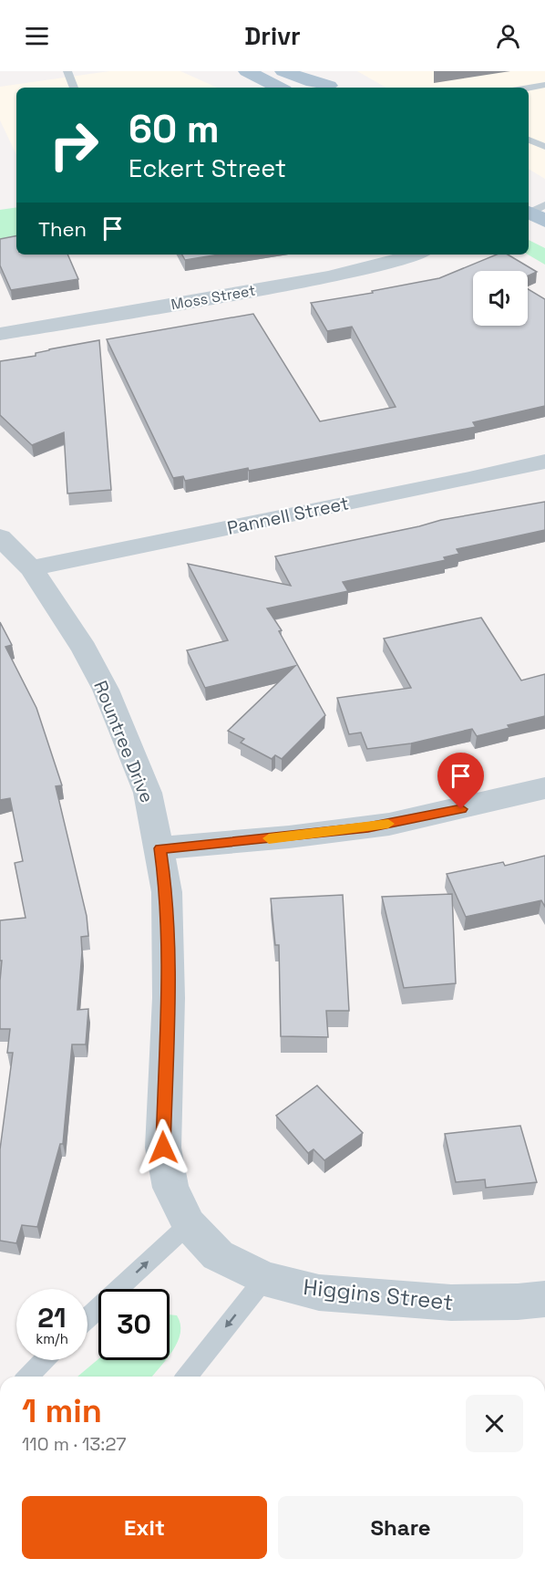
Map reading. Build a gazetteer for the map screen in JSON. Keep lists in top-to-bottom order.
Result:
{
  "streets": {
    "street": [
      "Moss Street",
      "Pannell Street",
      "Rountree Drive",
      "Higgins Street"
    ]
  },
  "crossings": [
    ["Pannell Street", "Rountree Drive"],
    ["Rountree Drive", "Higgins Street"]
  ],
  "page": {
    "header": "Drivr",
    "turn": ["60 m", "Eckert Street"],
    "then": "Then",
    "speed": "21 km/h",
    "limit": "30",
    "heading": ["1 min", "110 m · 13:27"],
    "buttons": ["Exit", "Share"]
  }
}
